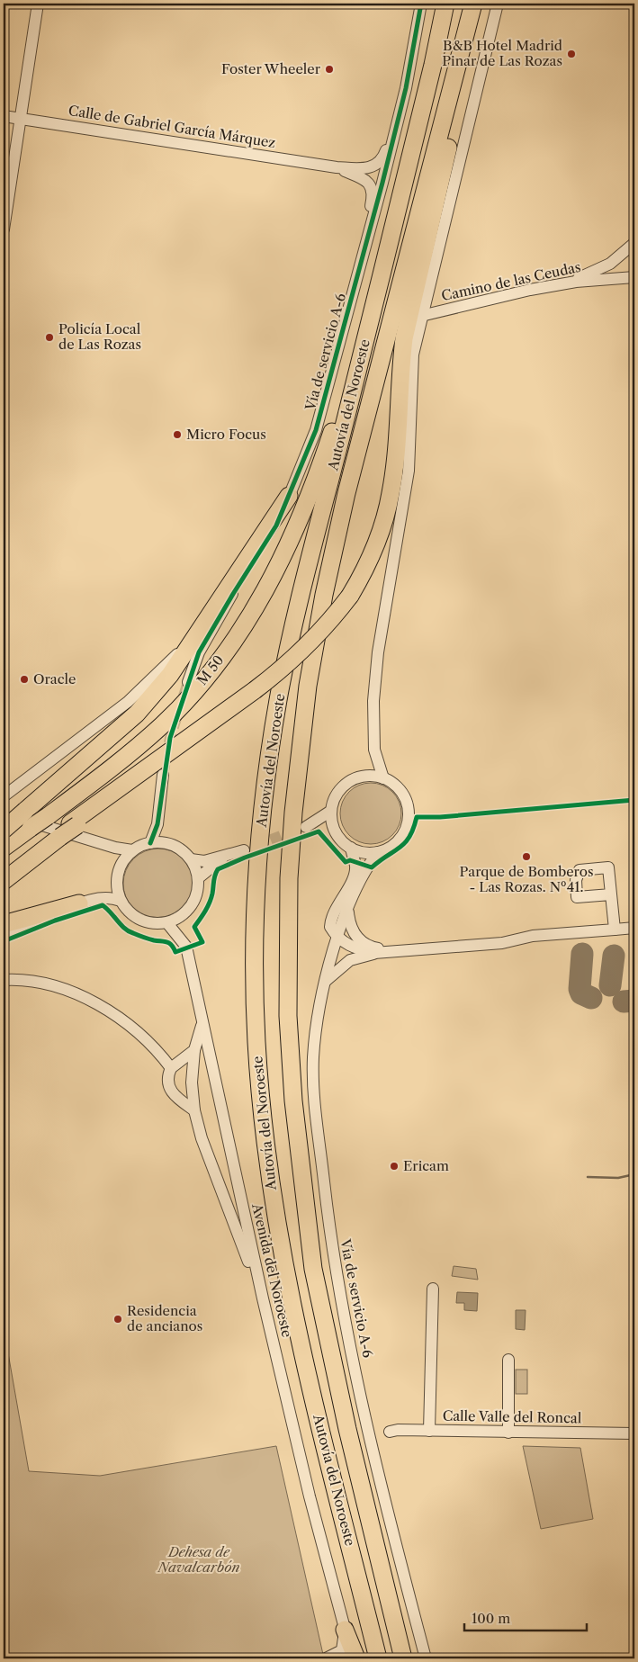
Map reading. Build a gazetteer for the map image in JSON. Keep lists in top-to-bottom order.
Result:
{
  "streets": {
    "highway": ["Autovía del Noroeste", "M 50"],
    "street": [
      "Calle de Gabriel García Márquez",
      "Camino de las Ceudas",
      "Vía de servicio A-6",
      "Avenida del Noroeste",
      "Calle Valle del Roncal"
    ]
  },
  "crossings": [
    ["Calle de Gabriel García Márquez", "Vía de servicio A-6"],
    ["Autovía del Noroeste", "M 50"]
  ],
  "parks": ["Dehesa de Navalcarbón"],
  "places": [
    "B&B Hotel Madrid Pinar de Las Rozas",
    "Foster Wheeler",
    "Policía Local de Las Rozas",
    "Micro Focus",
    "Oracle",
    "Parque de Bomberos - Las Rozas. Nº41.",
    "Ericam",
    "Residencia de ancianos"
  ],
  "scale_bar": "100 m"
}
